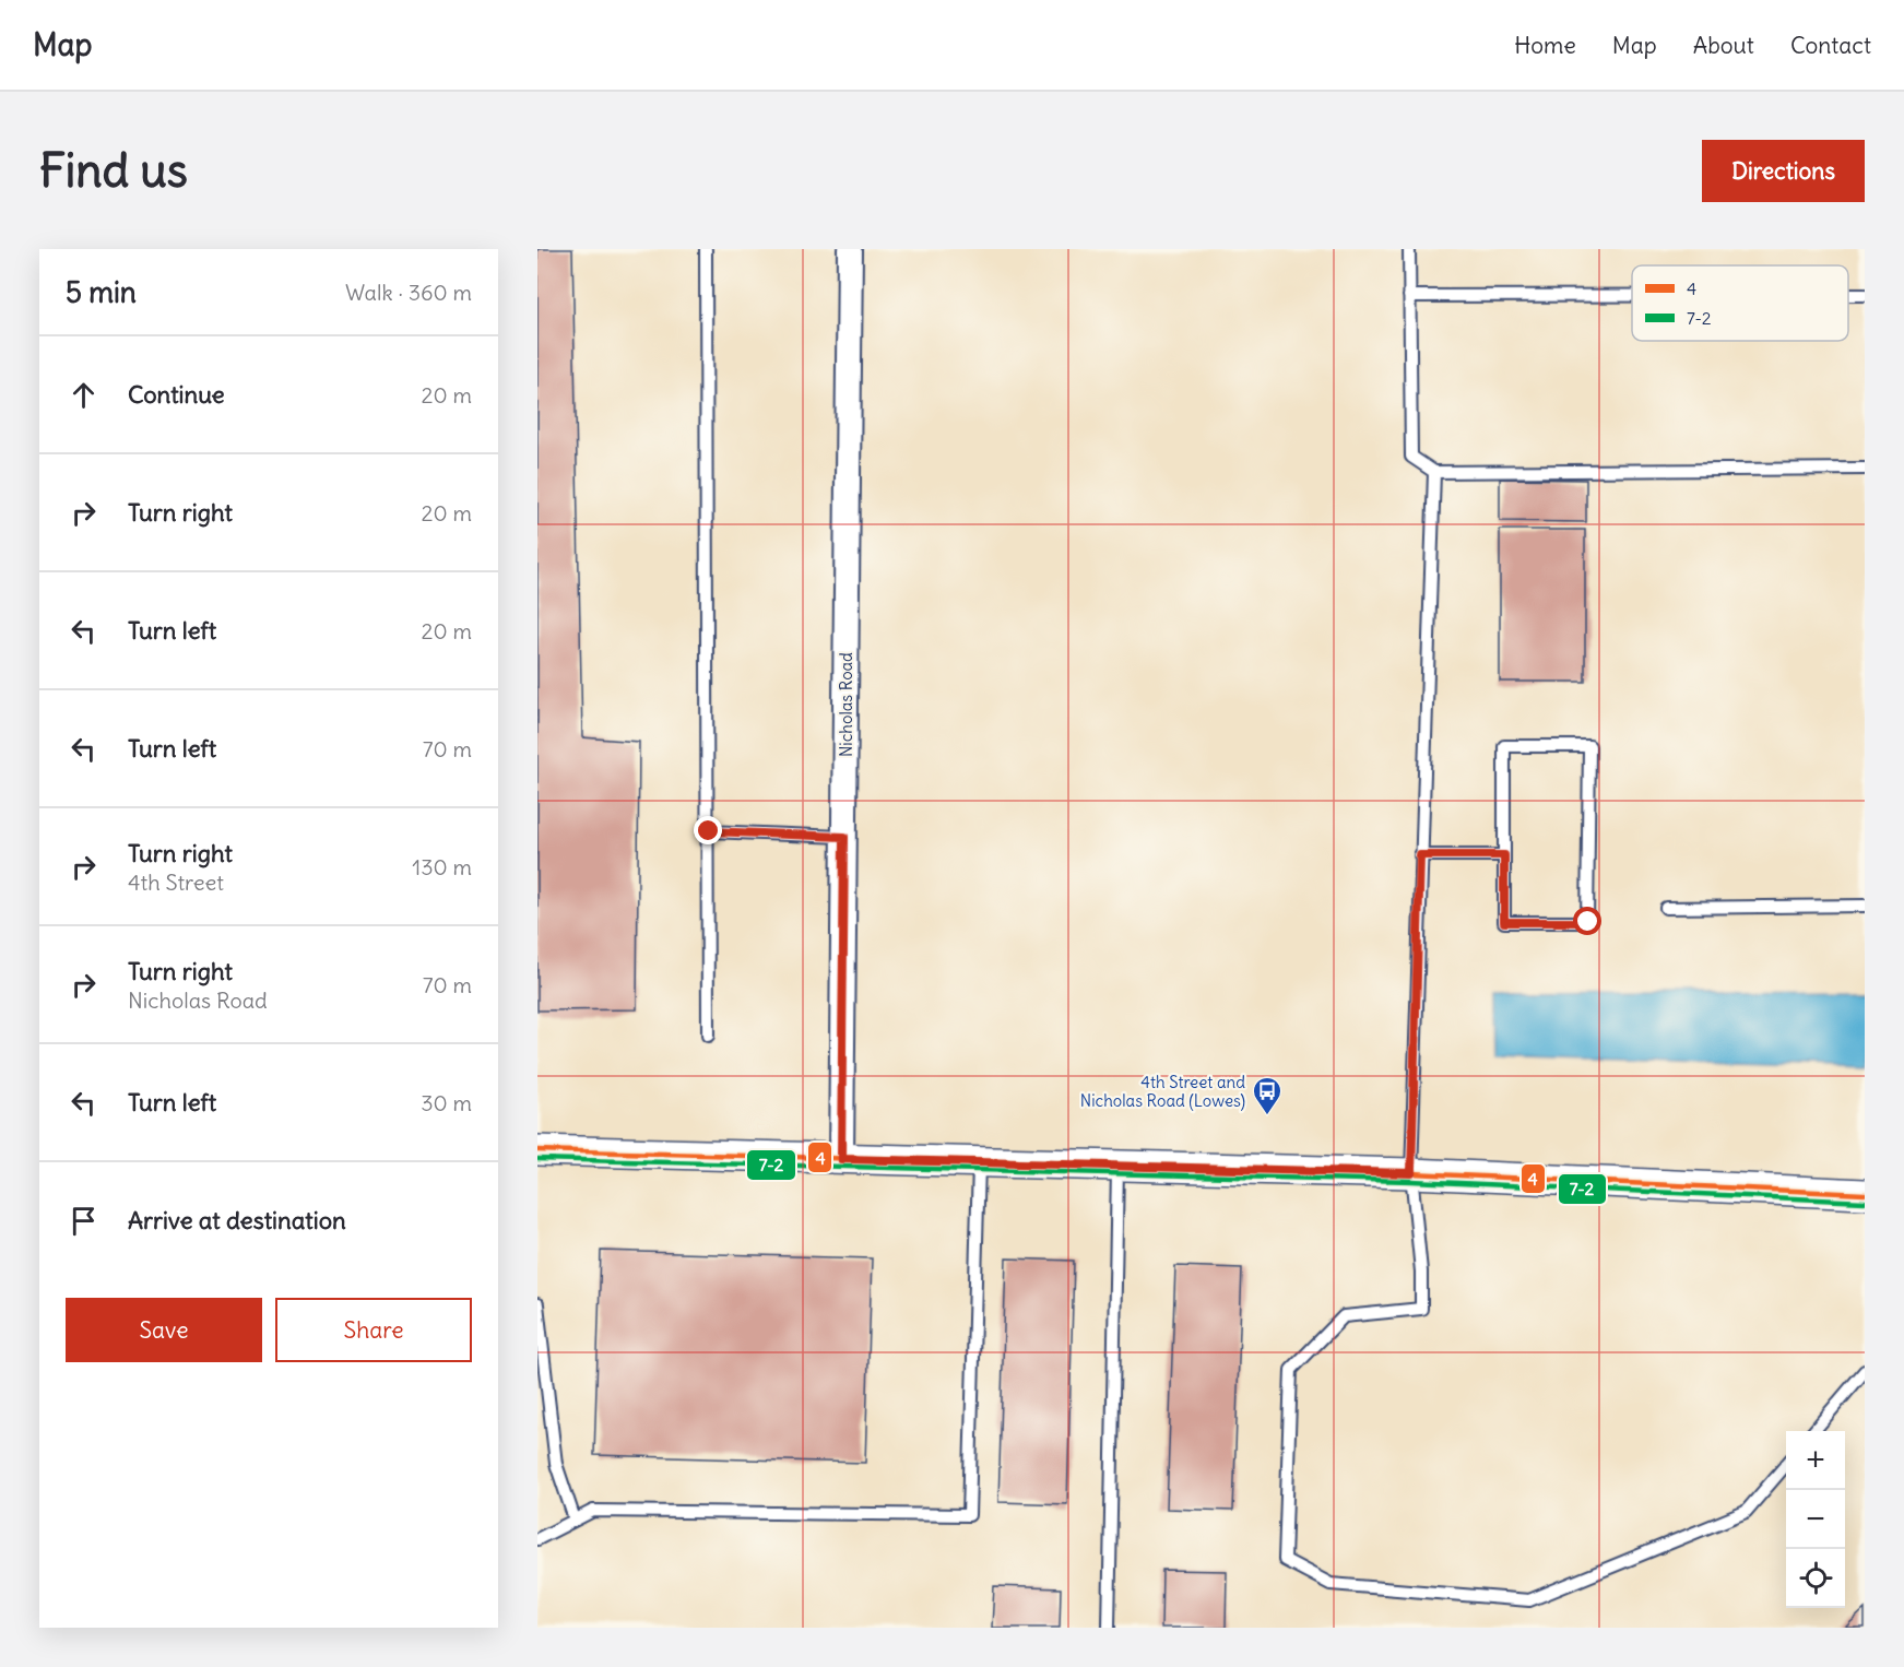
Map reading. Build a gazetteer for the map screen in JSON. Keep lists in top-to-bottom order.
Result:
{
  "streets": {
    "street": ["Nicholas Road"]
  },
  "places": {
    "bus stop": ["4th Street and Nicholas Road (Lowes)"]
  },
  "lines": ["transit line 4", "transit line 7-2"],
  "legend": ["4", "7-2"],
  "page": {
    "header": "Map",
    "nav": [
      "Home",
      "Map",
      "About",
      "Contact"
    ],
    "buttons": [
      "Directions",
      ["Save", "Share"]
    ],
    "title": "Find us",
    "heading": ["5 min", "Walk · 360 m"],
    "list": [
      ["Continue", "20 m"],
      ["Turn right", "20 m"],
      ["Turn left", "20 m"],
      ["Turn left", "70 m"],
      ["Turn right", "4th Street", "130 m"],
      ["Turn right", "Nicholas Road", "70 m"],
      ["Turn left", "30 m"],
      "Arrive at destination"
    ],
    "map_buttons": ["+", "−"]
  }
}
